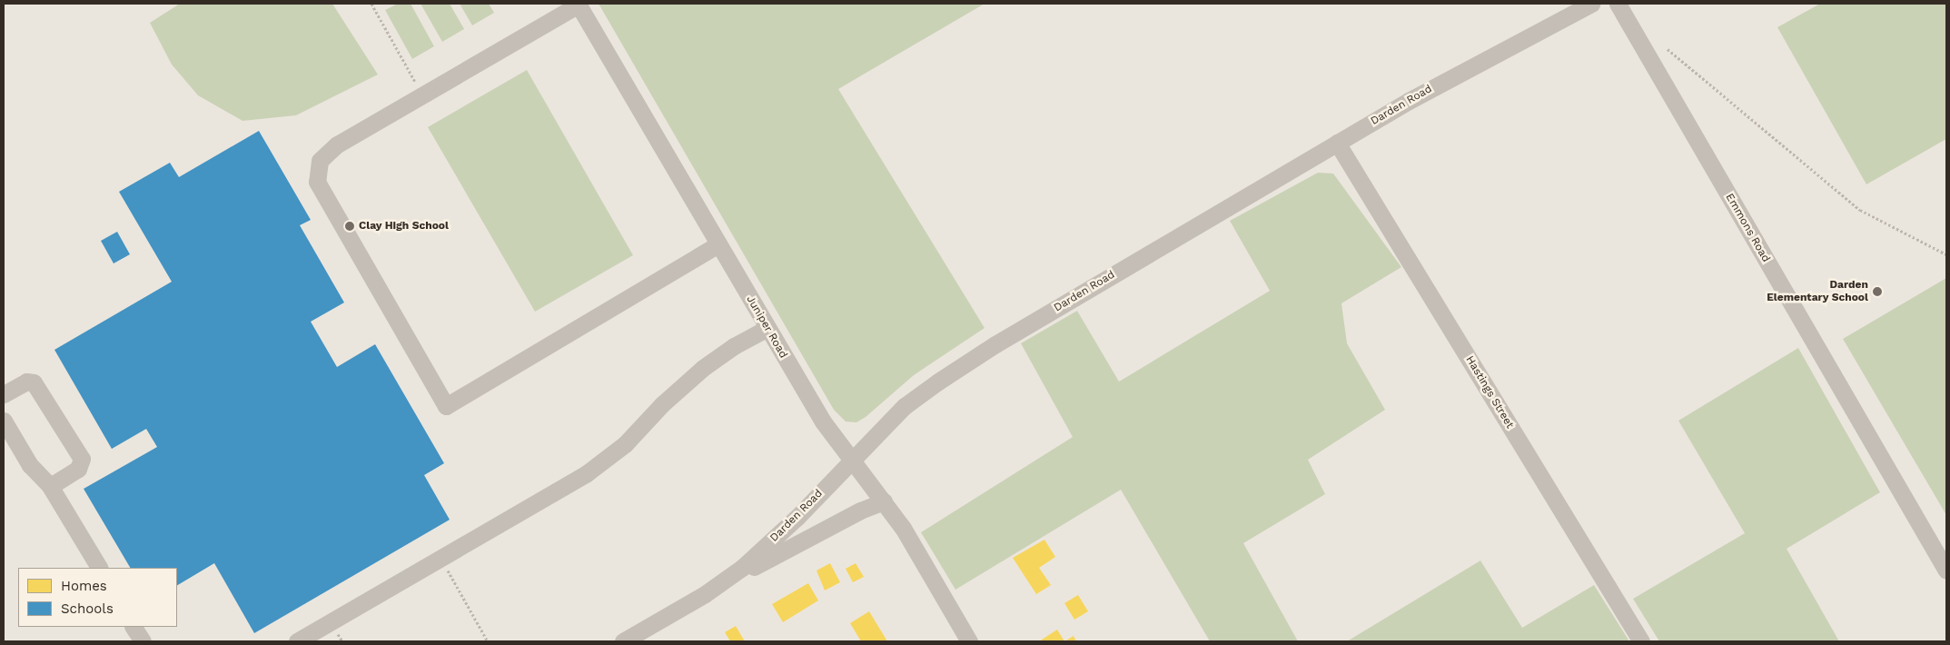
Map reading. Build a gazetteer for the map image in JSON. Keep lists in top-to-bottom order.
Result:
{
  "streets": {
    "street": [
      "Darden Road",
      "Emmons Road",
      "Juniper Road",
      "Hastings Street"
    ]
  },
  "crossings": [
    ["Darden Road", "Juniper Road"],
    ["Darden Road", "Hastings Street"]
  ],
  "places": ["Clay High School", "Darden Elementary School"],
  "legend": ["Homes", "Schools"]
}
